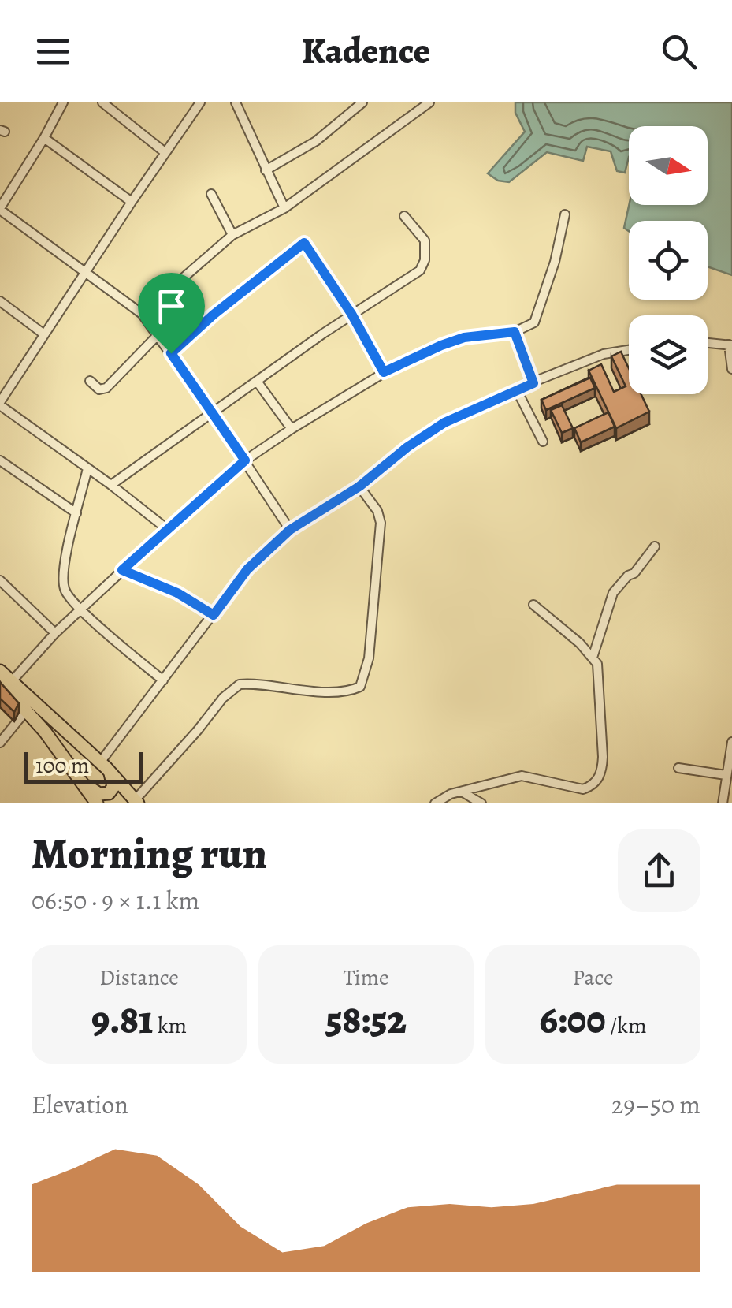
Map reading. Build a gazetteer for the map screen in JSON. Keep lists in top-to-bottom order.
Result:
{
  "scale_bar": "100 m",
  "north": "right",
  "page": {
    "header": "Kadence",
    "scale": "100 m",
    "heading": ["Morning run", "06:50 · 9 × 1.1 km"],
    "stats": [
      ["Distance", "9.81 km"],
      ["Time", "58:52"],
      ["Pace", "6:00 /km"]
    ],
    "chart": ["Elevation", "29–50 m"]
  }
}
